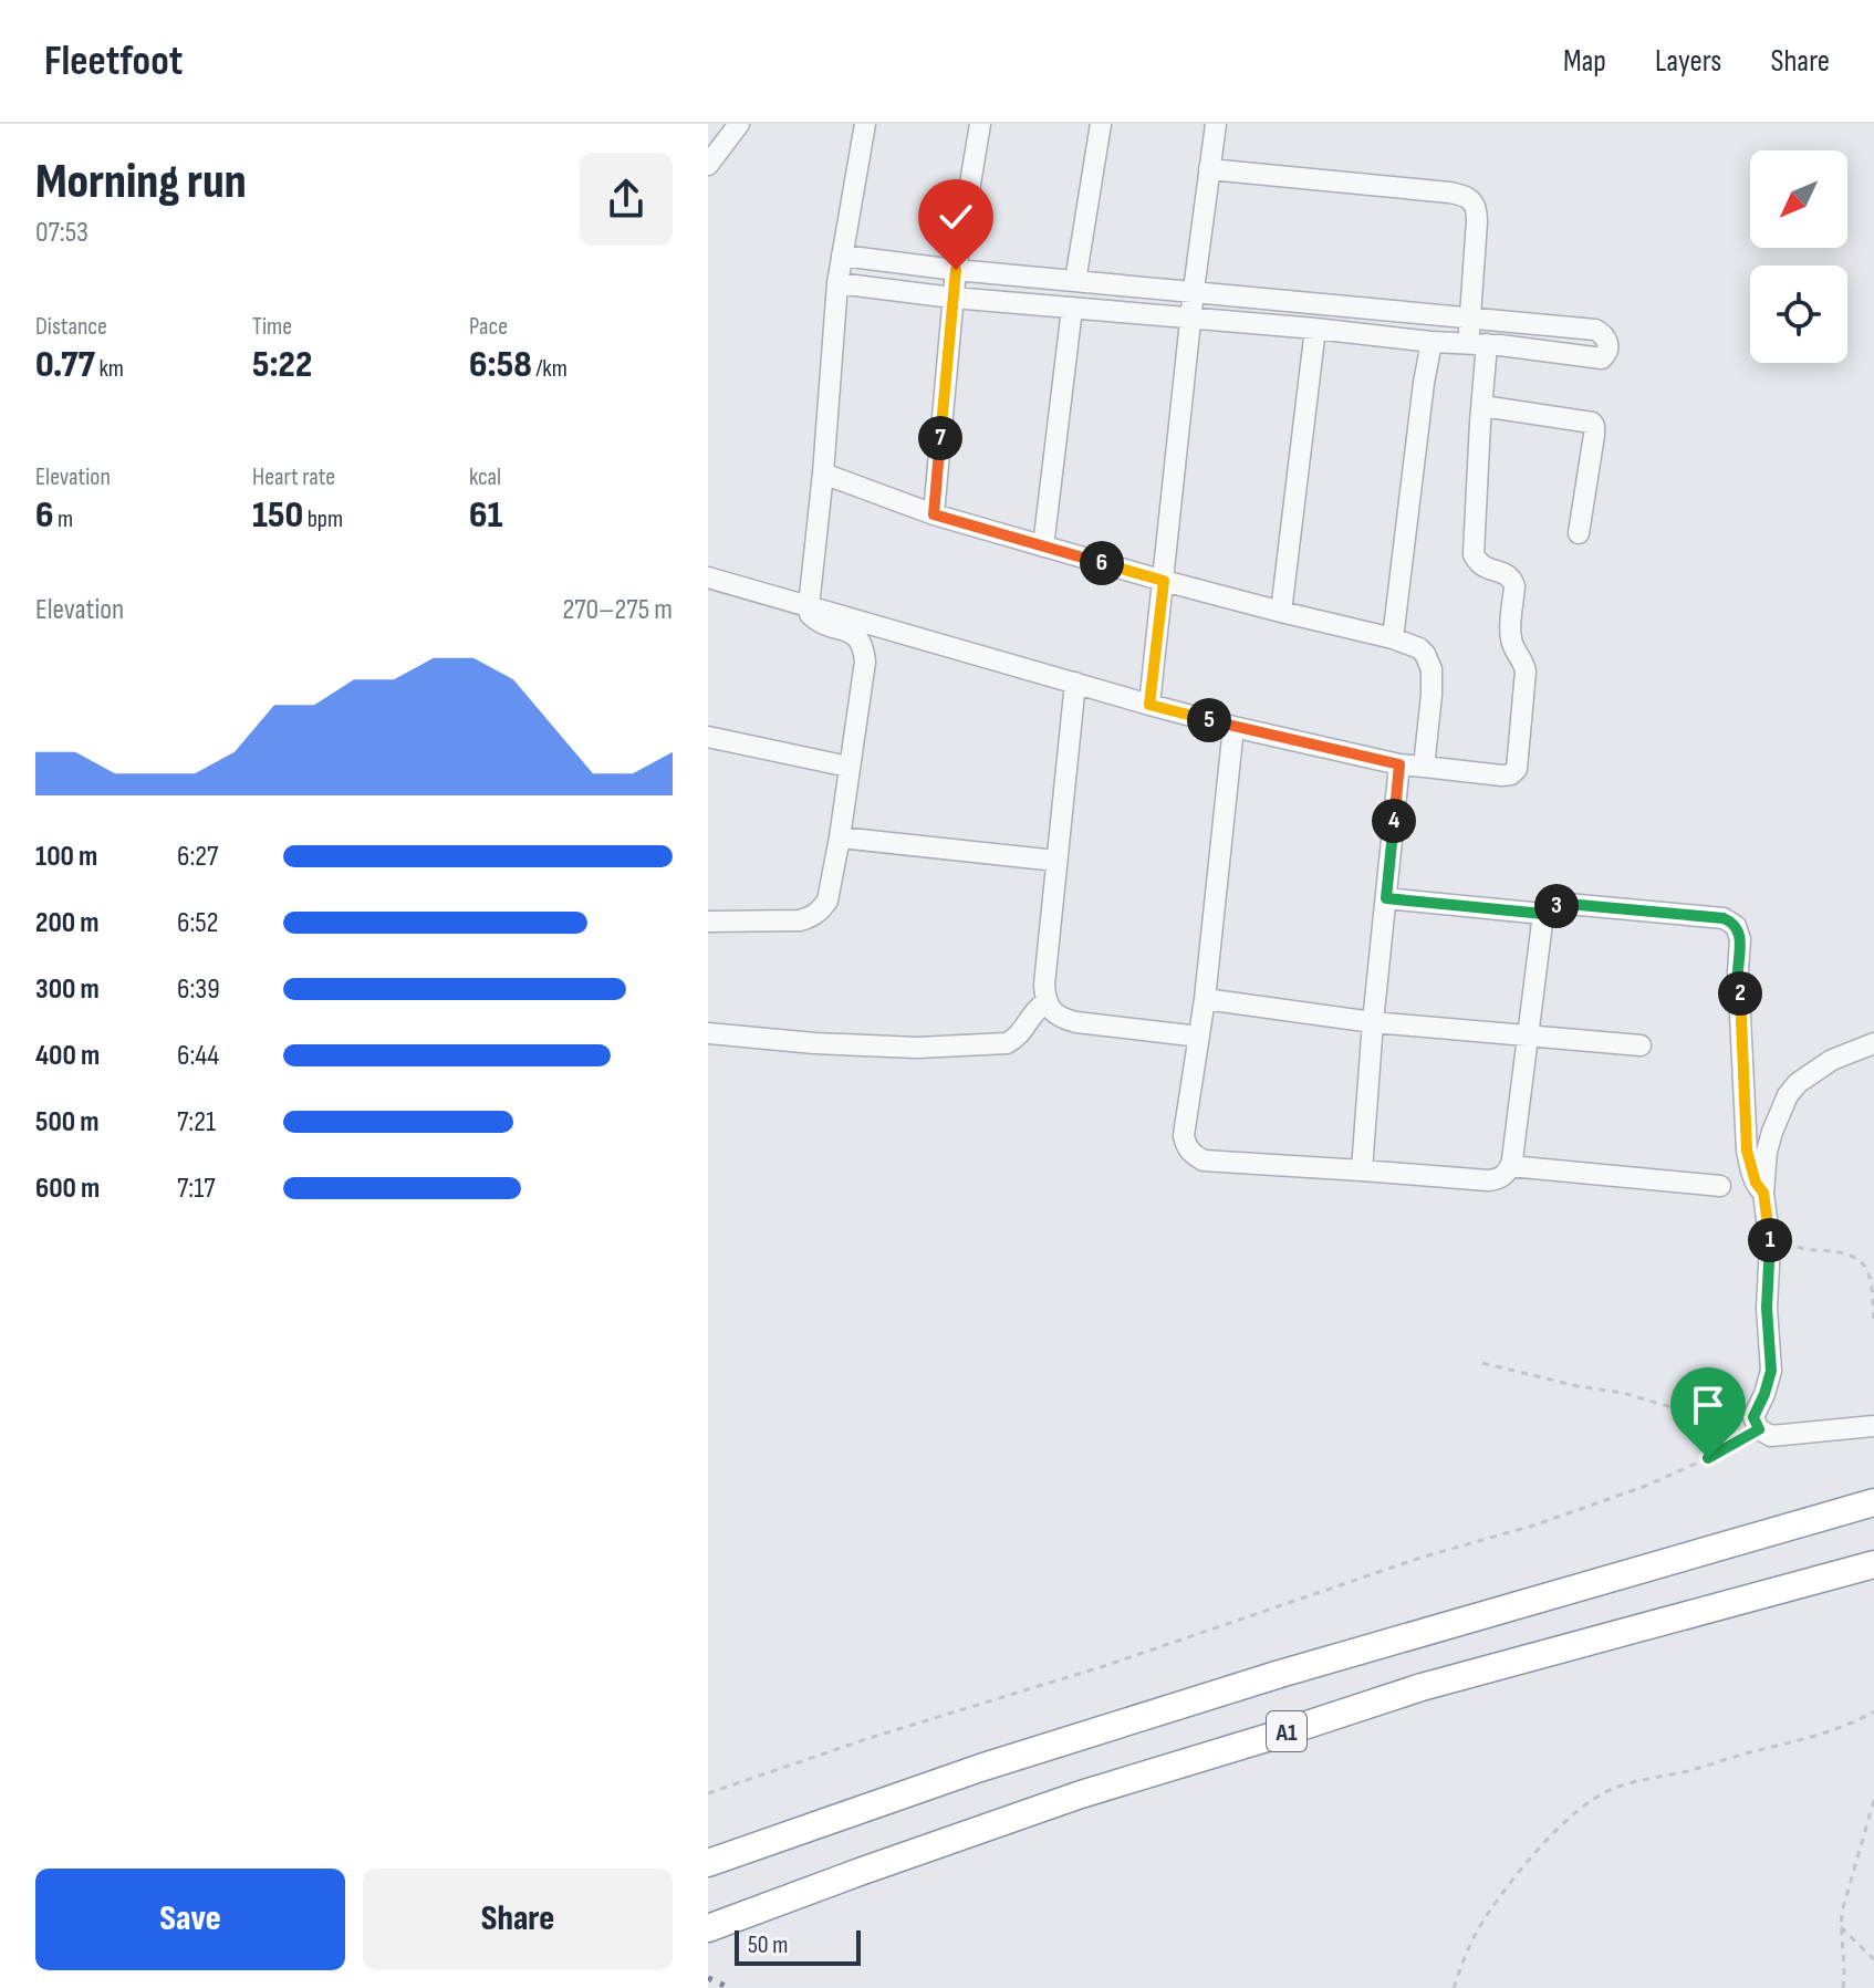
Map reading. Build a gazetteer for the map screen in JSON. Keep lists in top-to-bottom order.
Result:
{
  "streets": {
    "highway": ["A1"]
  },
  "scale_bar": "50 m",
  "north": "bottom left",
  "page": {
    "header": "Fleetfoot",
    "nav": ["Map", "Layers", "Share"],
    "heading": ["Morning run", "07:53"],
    "stats": [
      ["Distance", "0.77 km"],
      ["Time", "5:22"],
      ["Pace", "6:58 /km"],
      ["Elevation", "6 m"],
      ["Heart rate", "150 bpm"],
      ["kcal", "61"]
    ],
    "pins": [
      "7",
      "6",
      "5",
      "4",
      "3",
      "2",
      "1"
    ],
    "chart": ["Elevation", "270–275 m"],
    "list": [
      {
        "name": "100 m",
        "note": "6:27"
      },
      {
        "name": "200 m",
        "note": "6:52"
      },
      {
        "name": "300 m",
        "note": "6:39"
      },
      {
        "name": "400 m",
        "note": "6:44"
      },
      {
        "name": "500 m",
        "note": "7:21"
      },
      {
        "name": "600 m",
        "note": "7:17"
      }
    ],
    "buttons": ["Save", "Share"],
    "scale": "50 m"
  }
}
